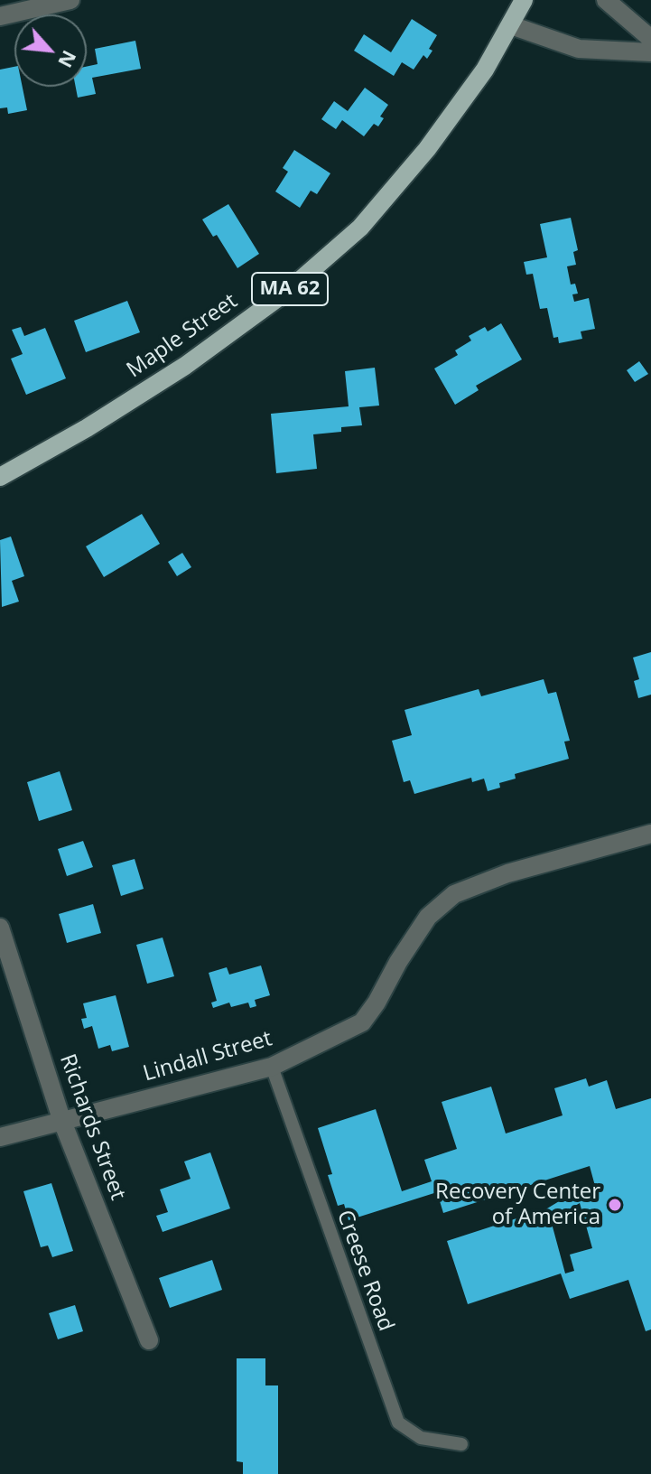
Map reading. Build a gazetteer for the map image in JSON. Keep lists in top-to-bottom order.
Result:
{
  "streets": {
    "main road": ["MA 62", "Maple Street"],
    "street": ["Lindall Street", "Richards Street"],
    "lane": ["Creese Road"]
  },
  "crossings": [
    ["Lindall Street", "Richards Street"],
    ["Lindall Street", "Creese Road"]
  ],
  "places": ["Recovery Center of America"],
  "north": "bottom right"
}
